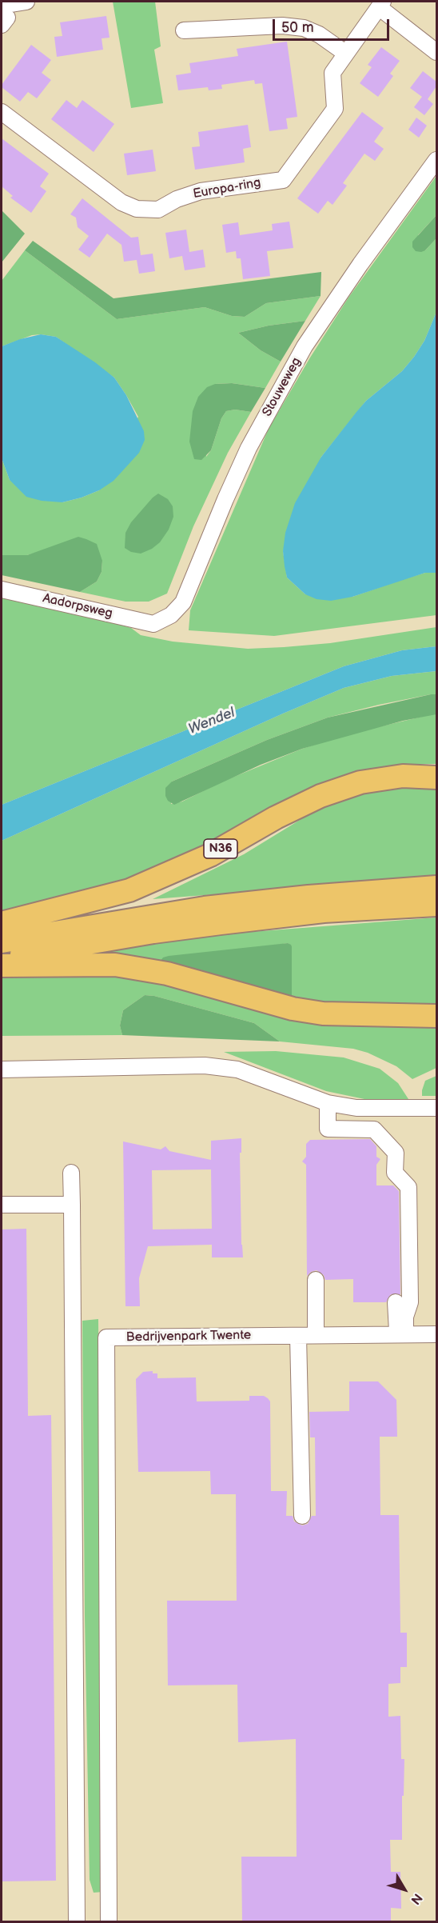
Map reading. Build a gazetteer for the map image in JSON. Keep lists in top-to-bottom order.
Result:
{
  "streets": {
    "highway": ["N36"],
    "street": [
      "Europa-ring",
      "Stouweweg",
      "Aadorpsweg",
      "Bedrijvenpark Twente"
    ]
  },
  "crossings": [
    ["Stouweweg", "Aadorpsweg"]
  ],
  "water": ["Wendel"],
  "scale_bar": "50 m",
  "north": "bottom right"
}
